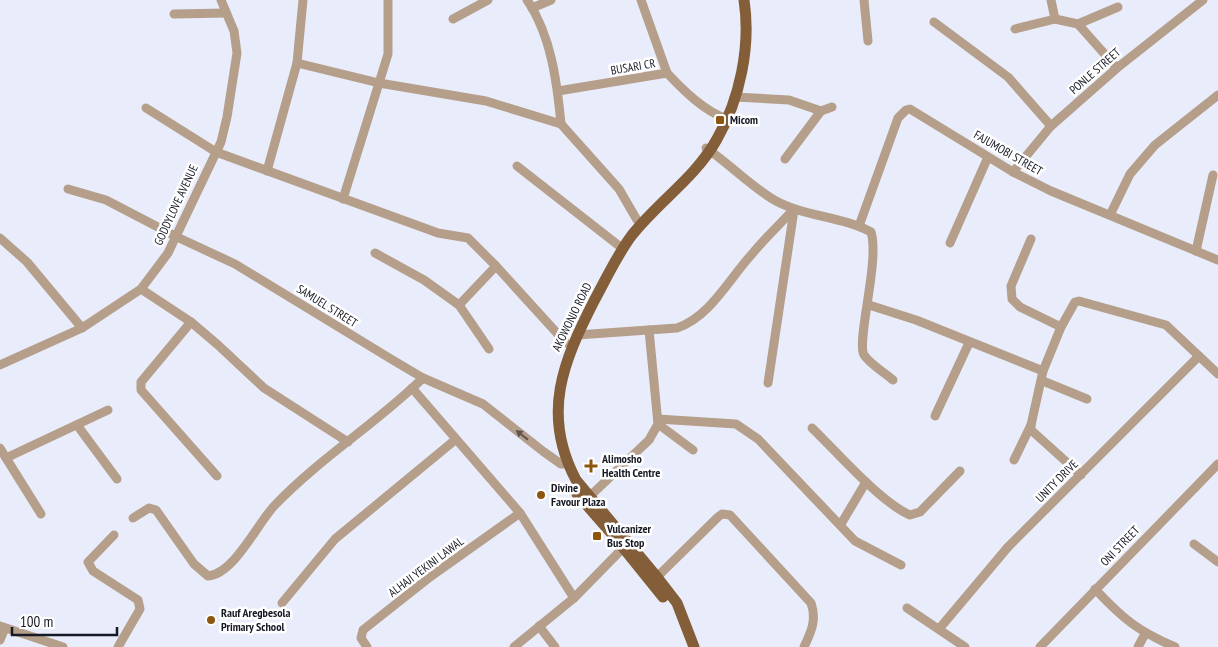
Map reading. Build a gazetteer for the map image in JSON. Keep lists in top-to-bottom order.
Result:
{
  "streets": {
    "main road": ["AKOWONJO ROAD"],
    "street": [
      "BUSARI CR",
      "PONLE STREET",
      "FAJUMOBI STREET",
      "GODDYLOVE AVENUE",
      "SAMUEL STREET",
      "UNITY DRIVE",
      "ONI STREET",
      "ALHAJI YEKINI LAWAL"
    ]
  },
  "crossings": [
    ["BUSARI CR", "AKOWONJO ROAD"],
    ["PONLE STREET", "FAJUMOBI STREET"],
    ["GODDYLOVE AVENUE", "SAMUEL STREET"],
    ["SAMUEL STREET", "AKOWONJO ROAD"]
  ],
  "places": {
    "transit": ["Micom", "Vulcanizer Bus Stop"],
    "health": ["Alimosho Health Centre"],
    "other": ["Divine Favour Plaza", "Rauf Aregbesola Primary School"]
  },
  "scale_bar": "100 m"
}
